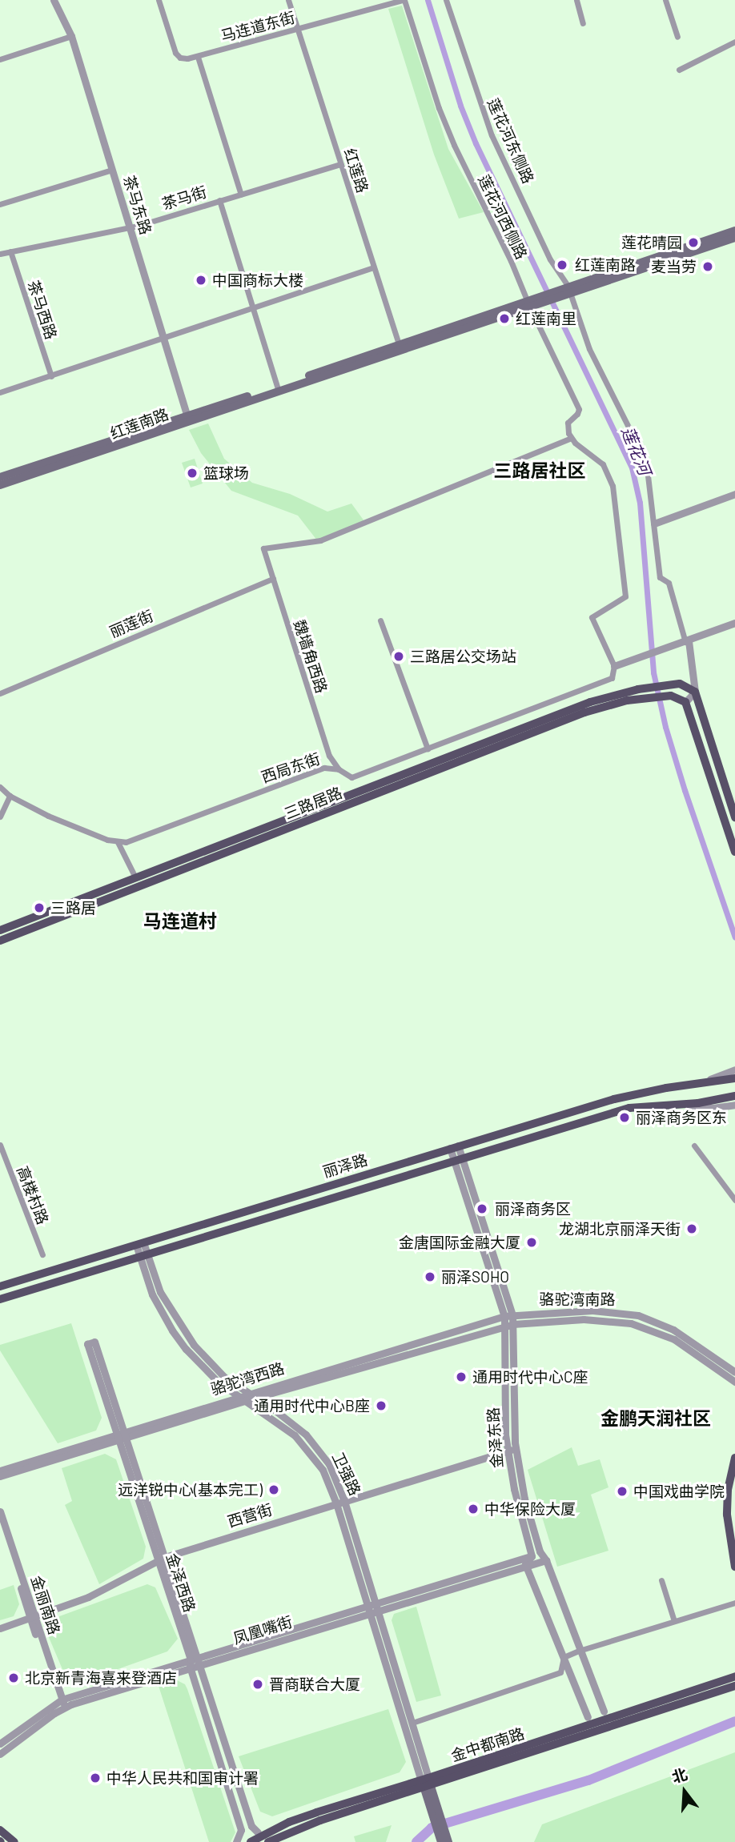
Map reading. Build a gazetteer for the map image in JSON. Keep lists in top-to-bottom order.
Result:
{
  "streets": {
    "main road": [
      "红莲南路",
      "三路居路",
      "丽泽路",
      "金中都南路"
    ],
    "street": [
      "马连道东街",
      "莲花河东侧路",
      "红莲路",
      "茶马街",
      "茶马东路",
      "莲花河西侧路",
      "茶马西路",
      "丽莲街",
      "魏墙角西路",
      "西局东街",
      "高楼村路",
      "骆驼湾南路",
      "骆驼湾西路",
      "金泽东路",
      "卫强路",
      "西营街",
      "金泽西路",
      "金丽南路",
      "凤凰嘴街"
    ]
  },
  "crossings": [
    ["马连道东街", "红莲路"],
    ["马连道东街", "莲花河西侧路"],
    ["莲花河东侧路", "红莲南路"],
    ["红莲路", "茶马街"],
    ["红莲路", "红莲南路"],
    ["茶马街", "茶马东路"],
    ["茶马街", "茶马西路"],
    ["茶马东路", "红莲南路"],
    ["莲花河西侧路", "红莲南路"],
    ["莲花河西侧路", "魏墙角西路"],
    ["丽莲街", "魏墙角西路"],
    ["魏墙角西路", "西局东街"],
    ["丽泽路", "金泽东路"],
    ["丽泽路", "卫强路"],
    ["骆驼湾南路", "骆驼湾西路"],
    ["骆驼湾南路", "金泽东路"],
    ["骆驼湾西路", "金泽东路"],
    ["骆驼湾西路", "卫强路"],
    ["骆驼湾西路", "金泽西路"],
    ["金泽东路", "西营街"],
    ["金泽东路", "凤凰嘴街"],
    ["卫强路", "西营街"],
    ["卫强路", "凤凰嘴街"],
    ["卫强路", "金中都南路"],
    ["西营街", "金泽西路"],
    ["西营街", "金丽南路"],
    ["金泽西路", "凤凰嘴街"],
    ["金丽南路", "凤凰嘴街"]
  ],
  "districts": ["三路居社区", "马连道村", "金鹏天润社区"],
  "water": ["莲花河"],
  "places": [
    "莲花晴园",
    "红莲南路",
    "麦当劳",
    "中国商标大楼",
    "红莲南里",
    "篮球场",
    "三路居公交场站",
    "三路居",
    "丽泽商务区东",
    "丽泽商务区",
    "龙湖北京丽泽天街",
    "金唐国际金融大厦",
    "丽泽SOHO",
    "通用时代中心C座",
    "通用时代中心B座",
    "远洋锐中心(基本完工)",
    "中国戏曲学院",
    "中华保险大厦",
    "北京新青海喜来登酒店",
    "晋商联合大厦",
    "中华人民共和国审计署"
  ],
  "north": "top"
}
